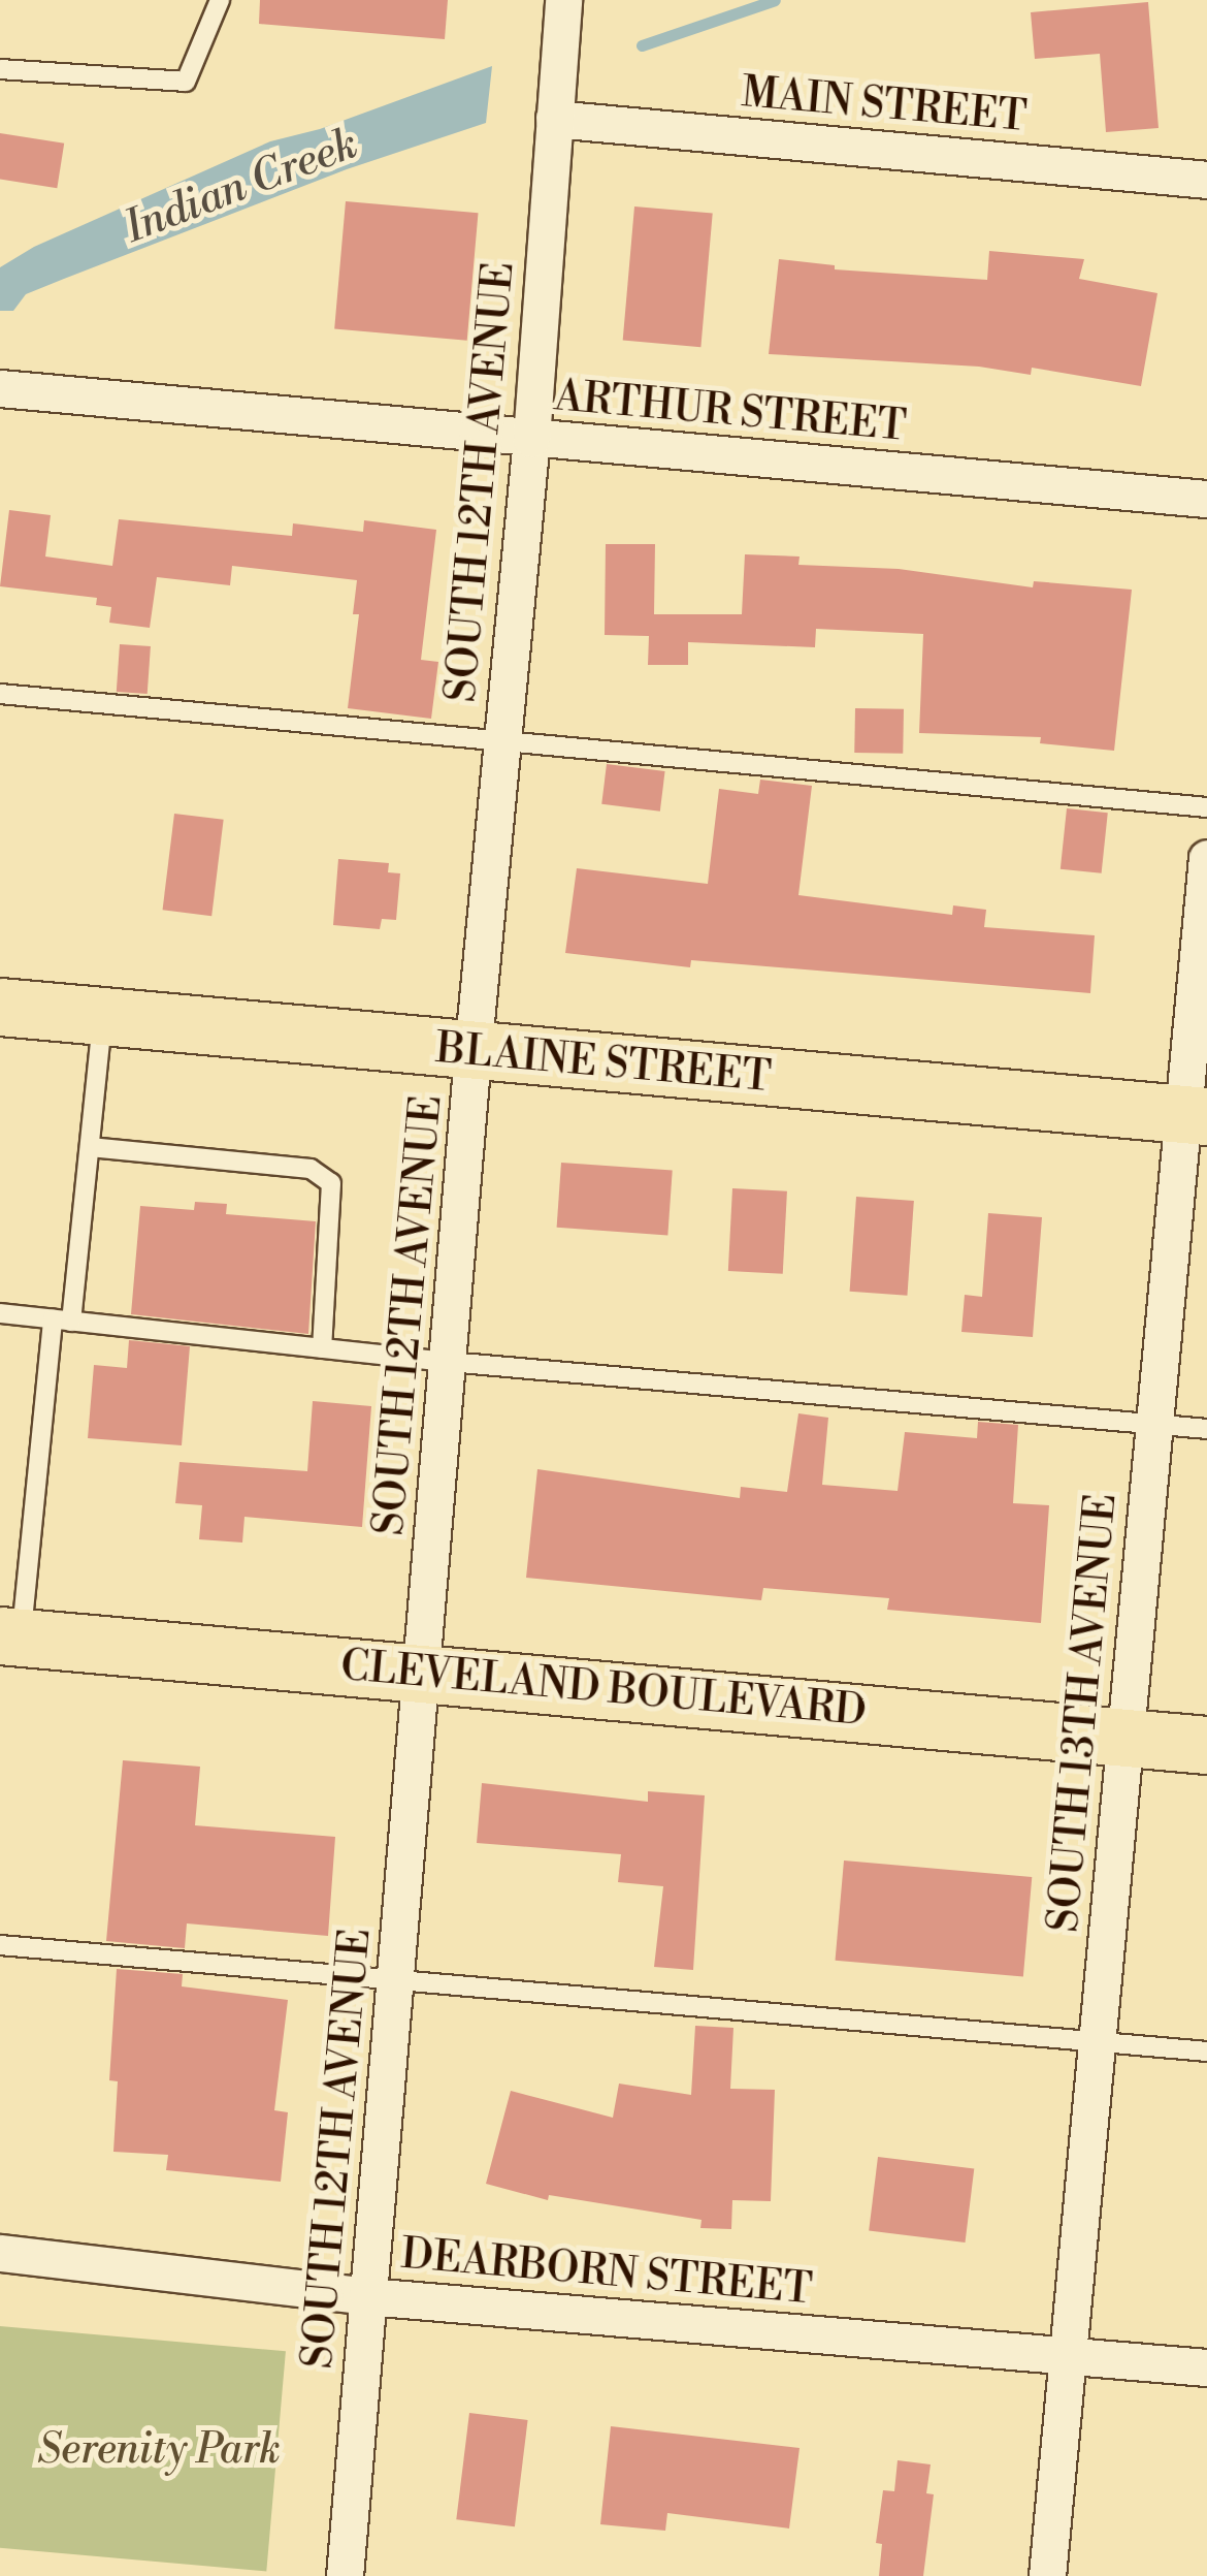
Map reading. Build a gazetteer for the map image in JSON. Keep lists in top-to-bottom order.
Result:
{
  "streets": {
    "main road": ["BLAINE STREET", "CLEVELAND BOULEVARD"],
    "street": [
      "MAIN STREET",
      "ARTHUR STREET",
      "SOUTH 12TH AVENUE",
      "SOUTH 13TH AVENUE",
      "DEARBORN STREET"
    ]
  },
  "crossings": [
    ["MAIN STREET", "SOUTH 12TH AVENUE"],
    ["ARTHUR STREET", "SOUTH 12TH AVENUE"],
    ["SOUTH 12TH AVENUE", "BLAINE STREET"],
    ["SOUTH 12TH AVENUE", "CLEVELAND BOULEVARD"],
    ["SOUTH 12TH AVENUE", "DEARBORN STREET"],
    ["BLAINE STREET", "SOUTH 13TH AVENUE"],
    ["CLEVELAND BOULEVARD", "SOUTH 13TH AVENUE"],
    ["SOUTH 13TH AVENUE", "DEARBORN STREET"]
  ],
  "water": ["Indian Creek"],
  "parks": ["Serenity Park"]
}
